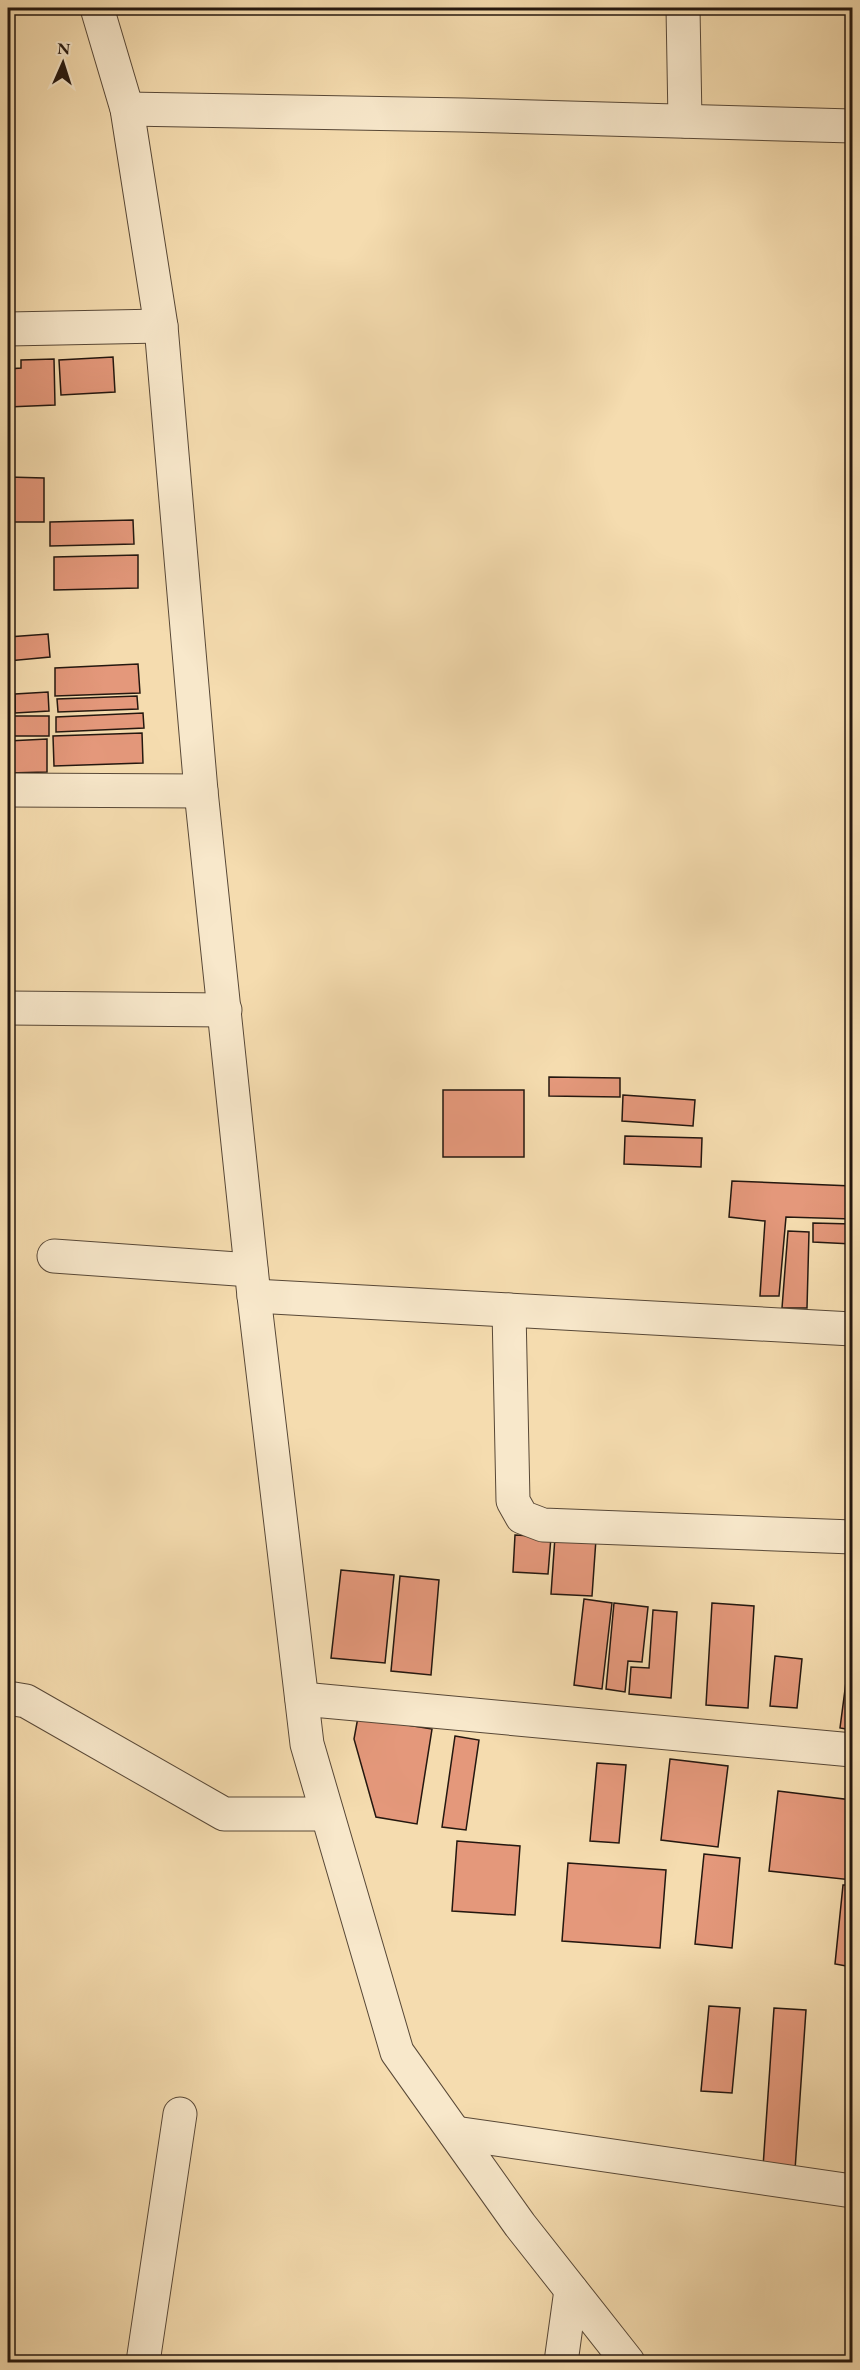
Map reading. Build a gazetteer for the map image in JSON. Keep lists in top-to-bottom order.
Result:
{
  "north": "top"
}
